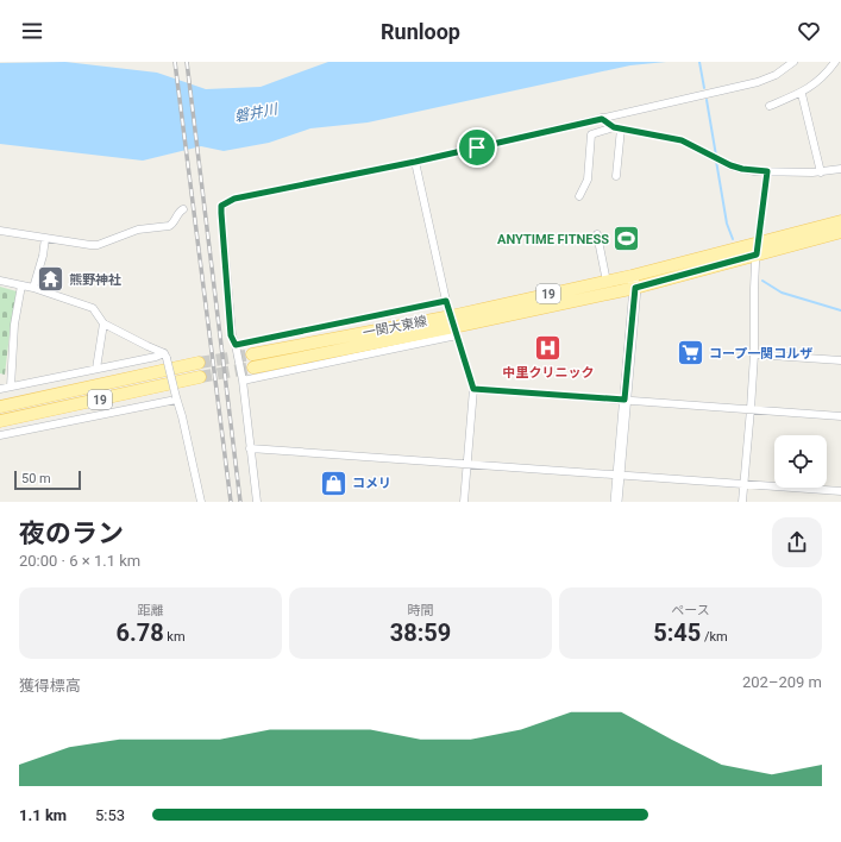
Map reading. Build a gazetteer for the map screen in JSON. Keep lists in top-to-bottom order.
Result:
{
  "streets": {
    "main road": ["19", "一関大東線"]
  },
  "water": ["磐井川"],
  "places": {
    "sports": ["ANYTIME FITNESS"],
    "temple": ["熊野神社"],
    "hospital": ["中里クリニック"],
    "supermarket": ["コープ一関コルザ"],
    "shop": ["コメリ"]
  },
  "scale_bar": "50 m",
  "page": {
    "header": "Runloop",
    "scale": "50 m",
    "heading": ["夜のラン", "20:00 · 6 × 1.1 km"],
    "stats": [
      ["距離", "6.78 km"],
      ["時間", "38:59"],
      ["ペース", "5:45 /km"]
    ],
    "chart": ["獲得標高", "202–209 m"],
    "list": [
      {
        "name": "1.1 km",
        "note": "5:53"
      }
    ]
  }
}
